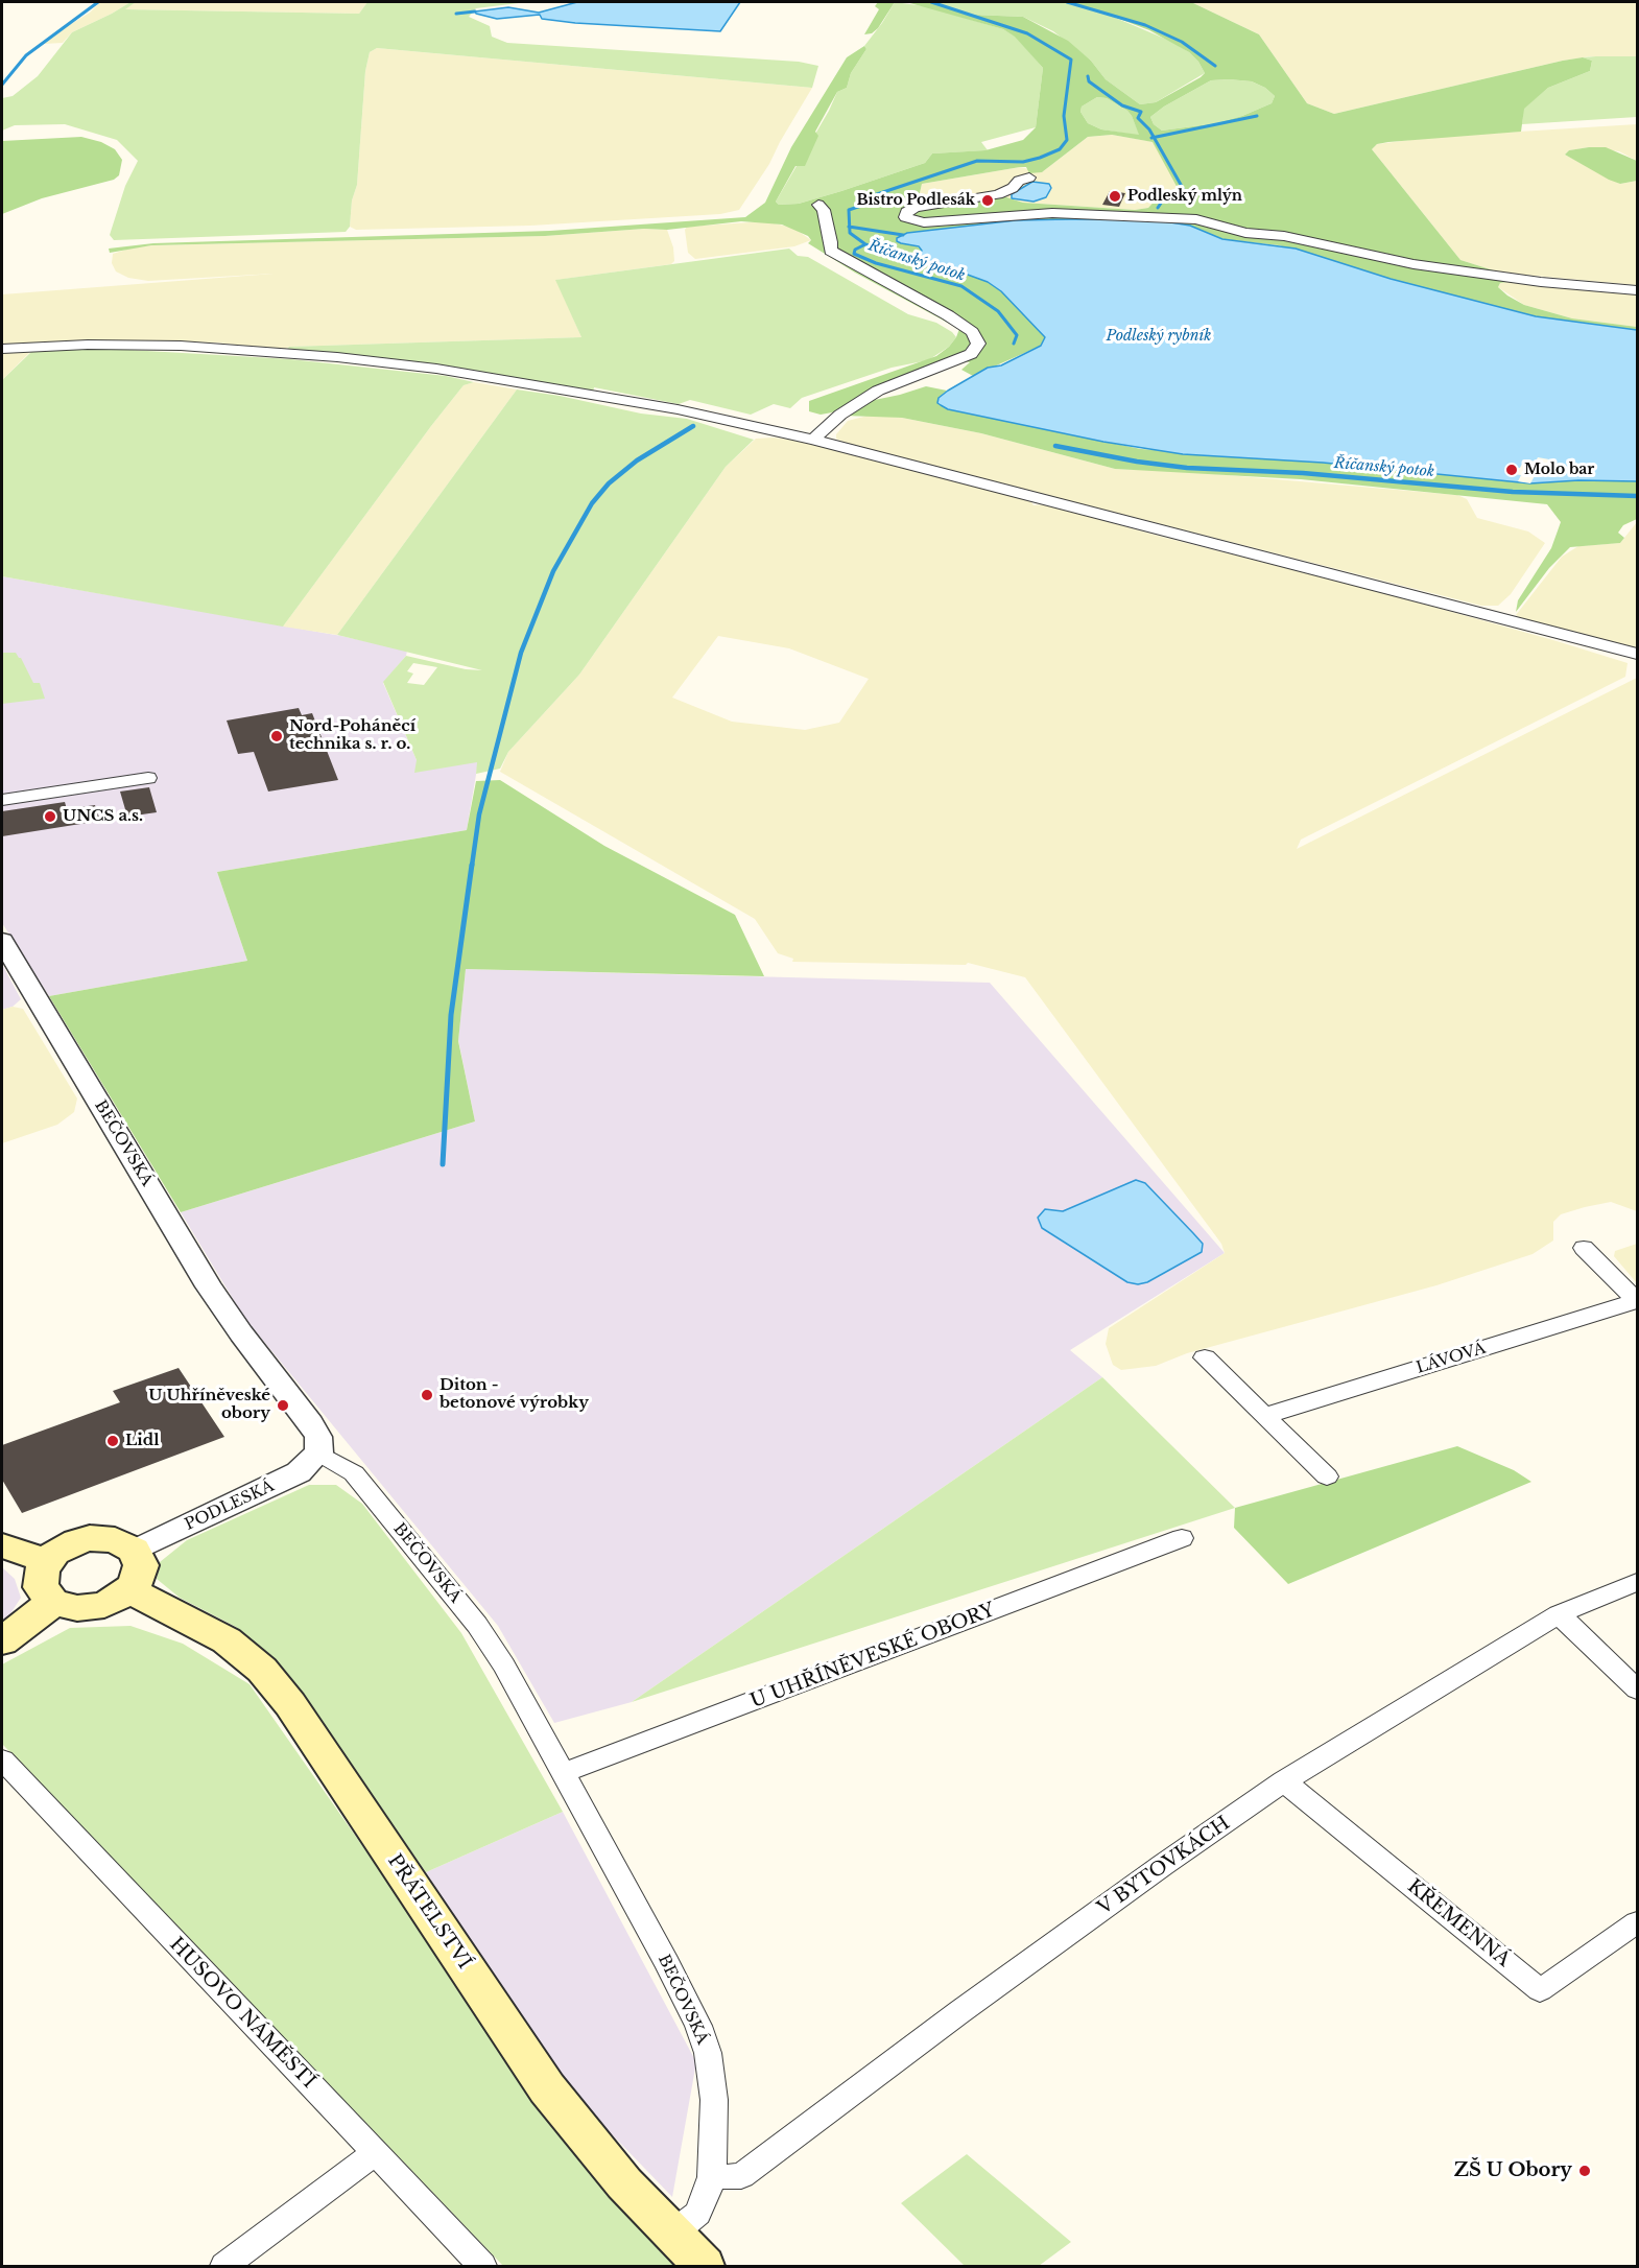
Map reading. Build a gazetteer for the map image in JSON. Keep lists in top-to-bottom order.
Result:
{
  "streets": {
    "main road": ["PŘÁTELSTVÍ"],
    "street": [
      "BEČOVSKÁ",
      "LÁVOVÁ",
      "PODLESKÁ",
      "U UHŘÍNĚVESKÉ OBORY",
      "V BYTOVKÁCH",
      "KŘEMENNÁ",
      "HUSOVO NÁMĚSTÍ"
    ]
  },
  "crossings": [
    ["BEČOVSKÁ", "PODLESKÁ"],
    ["BEČOVSKÁ", "U UHŘÍNĚVESKÉ OBORY"],
    ["BEČOVSKÁ", "V BYTOVKÁCH"],
    ["BEČOVSKÁ", "PŘÁTELSTVÍ"],
    ["PODLESKÁ", "PŘÁTELSTVÍ"],
    ["V BYTOVKÁCH", "KŘEMENNÁ"]
  ],
  "water": ["Říčanský potok", "Podleský rybník"],
  "places": [
    "Podleský mlýn",
    "Bistro Podlesák",
    "Molo bar",
    "Nord-Poháněcí technika s. r. o.",
    "UNCS a.s.",
    "Diton - betonové výrobky",
    "U Uhříněveské obory",
    "Lidl",
    "ZŠ U Obory"
  ]
}
